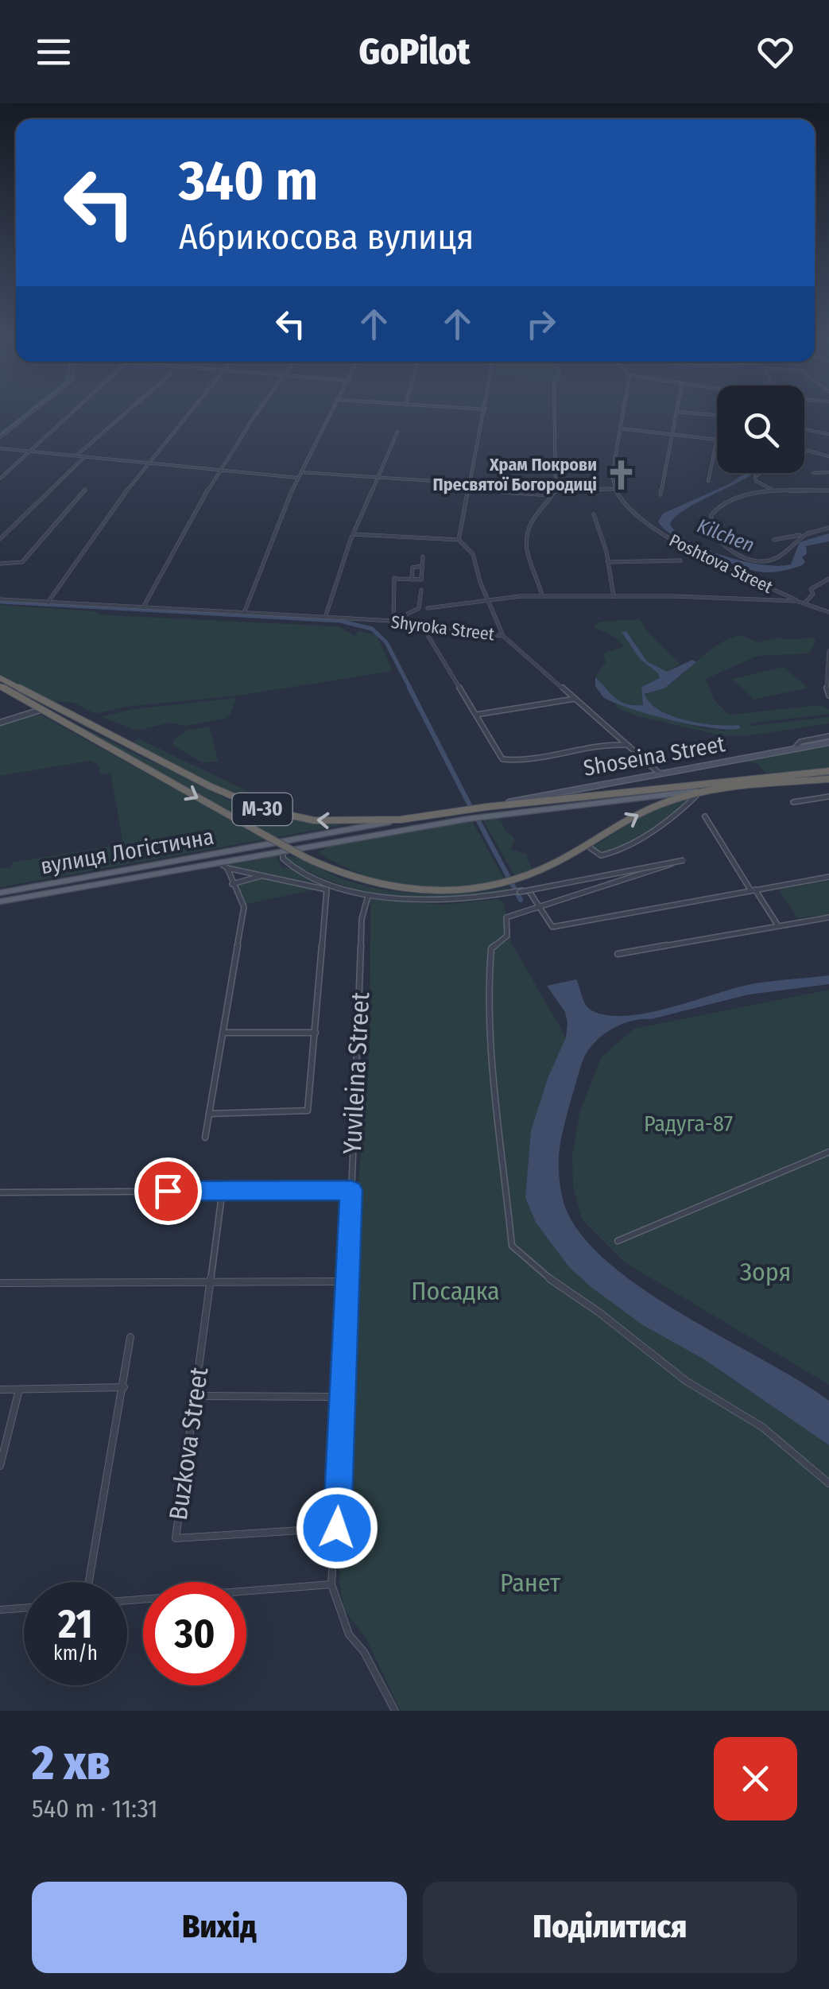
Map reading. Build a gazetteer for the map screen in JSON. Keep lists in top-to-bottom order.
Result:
{
  "streets": {
    "highway": ["М-30"],
    "main road": ["Shoseina Street", "вулиця Логістична"],
    "street": [
      "Poshtova Street",
      "Shyroka Street",
      "Yuvileina Street",
      "Buzkova Street"
    ]
  },
  "crossings": [
    ["Poshtova Street", "Shyroka Street"],
    ["Shoseina Street", "М-30"],
    ["М-30", "вулиця Логістична"],
    ["Yuvileina Street", "Buzkova Street"]
  ],
  "water": ["Kilchen"],
  "parks": [
    "Радуга-87",
    "Зоря",
    "Посадка",
    "Ранет"
  ],
  "places": {
    "church": ["Храм Покрови Пресвятої Богородиці"]
  },
  "page": {
    "header": "GoPilot",
    "turn": ["340 m", "Абрикосова вулиця"],
    "speed": "21 km/h",
    "limit": "30",
    "heading": ["2 хв", "540 m · 11:31"],
    "buttons": ["Вихід", "Поділитися"]
  }
}
